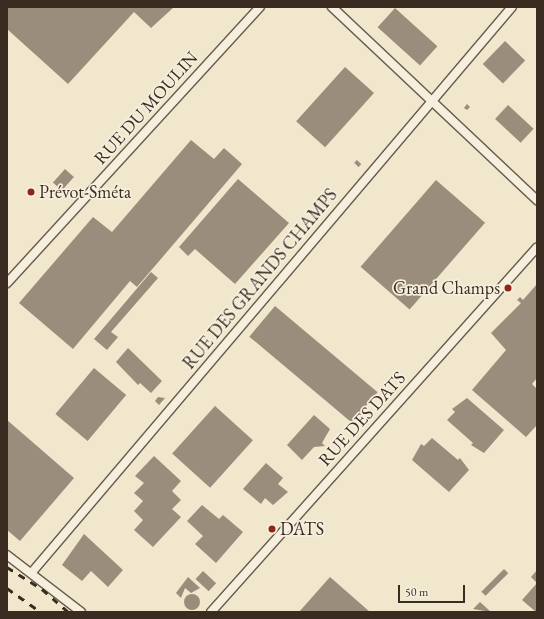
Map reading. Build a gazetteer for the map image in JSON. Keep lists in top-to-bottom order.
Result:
{
  "streets": {
    "street": ["RUE DU MOULIN", "RUE DES GRANDS CHAMPS", "RUE DES DATS"]
  },
  "places": ["Prévot-Sméta", "Grand Champs", "DATS"],
  "scale_bar": "50 m"
}
